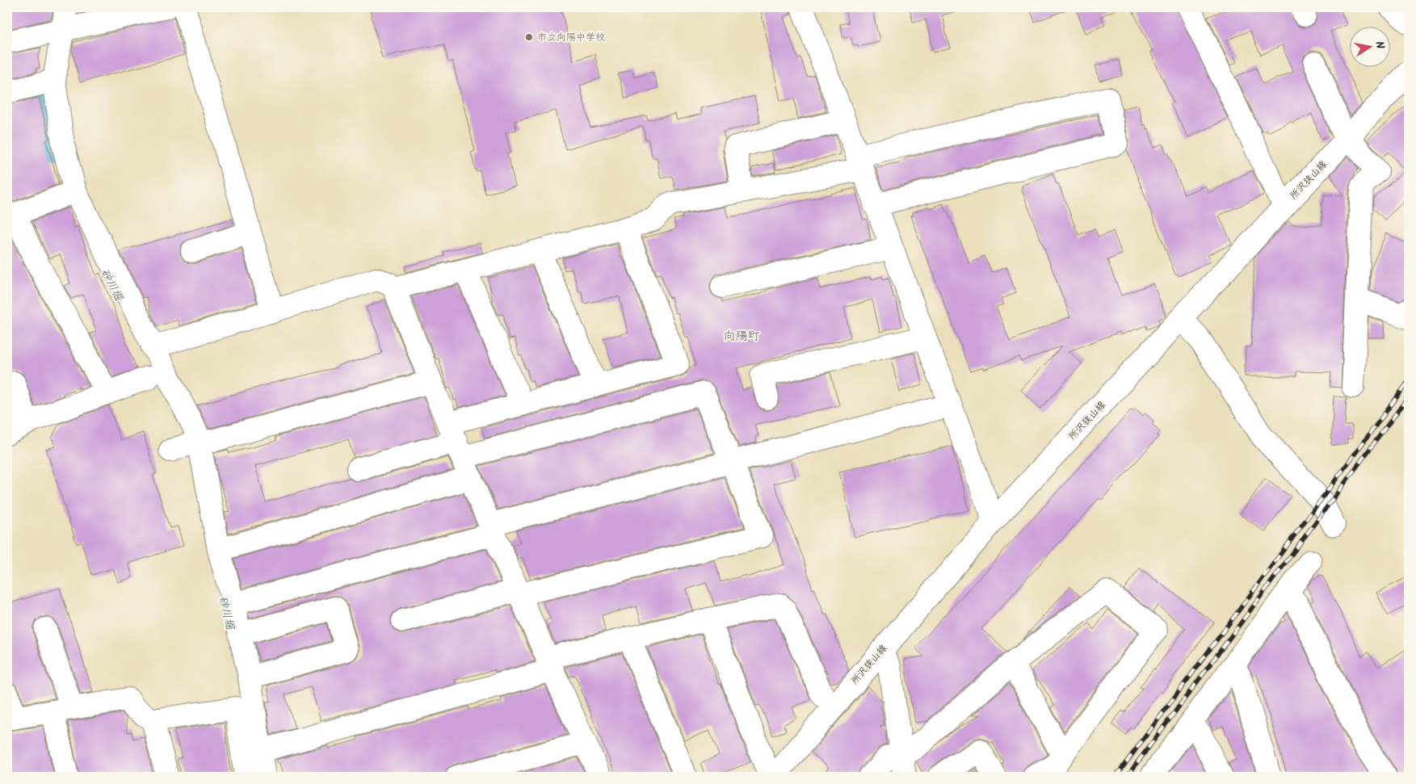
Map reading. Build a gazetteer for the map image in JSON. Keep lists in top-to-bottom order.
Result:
{
  "streets": {
    "street": ["所沢狭山線"]
  },
  "districts": ["向陽町"],
  "water": ["砂川堀"],
  "places": ["市立向陽中学校"],
  "north": "right"
}
